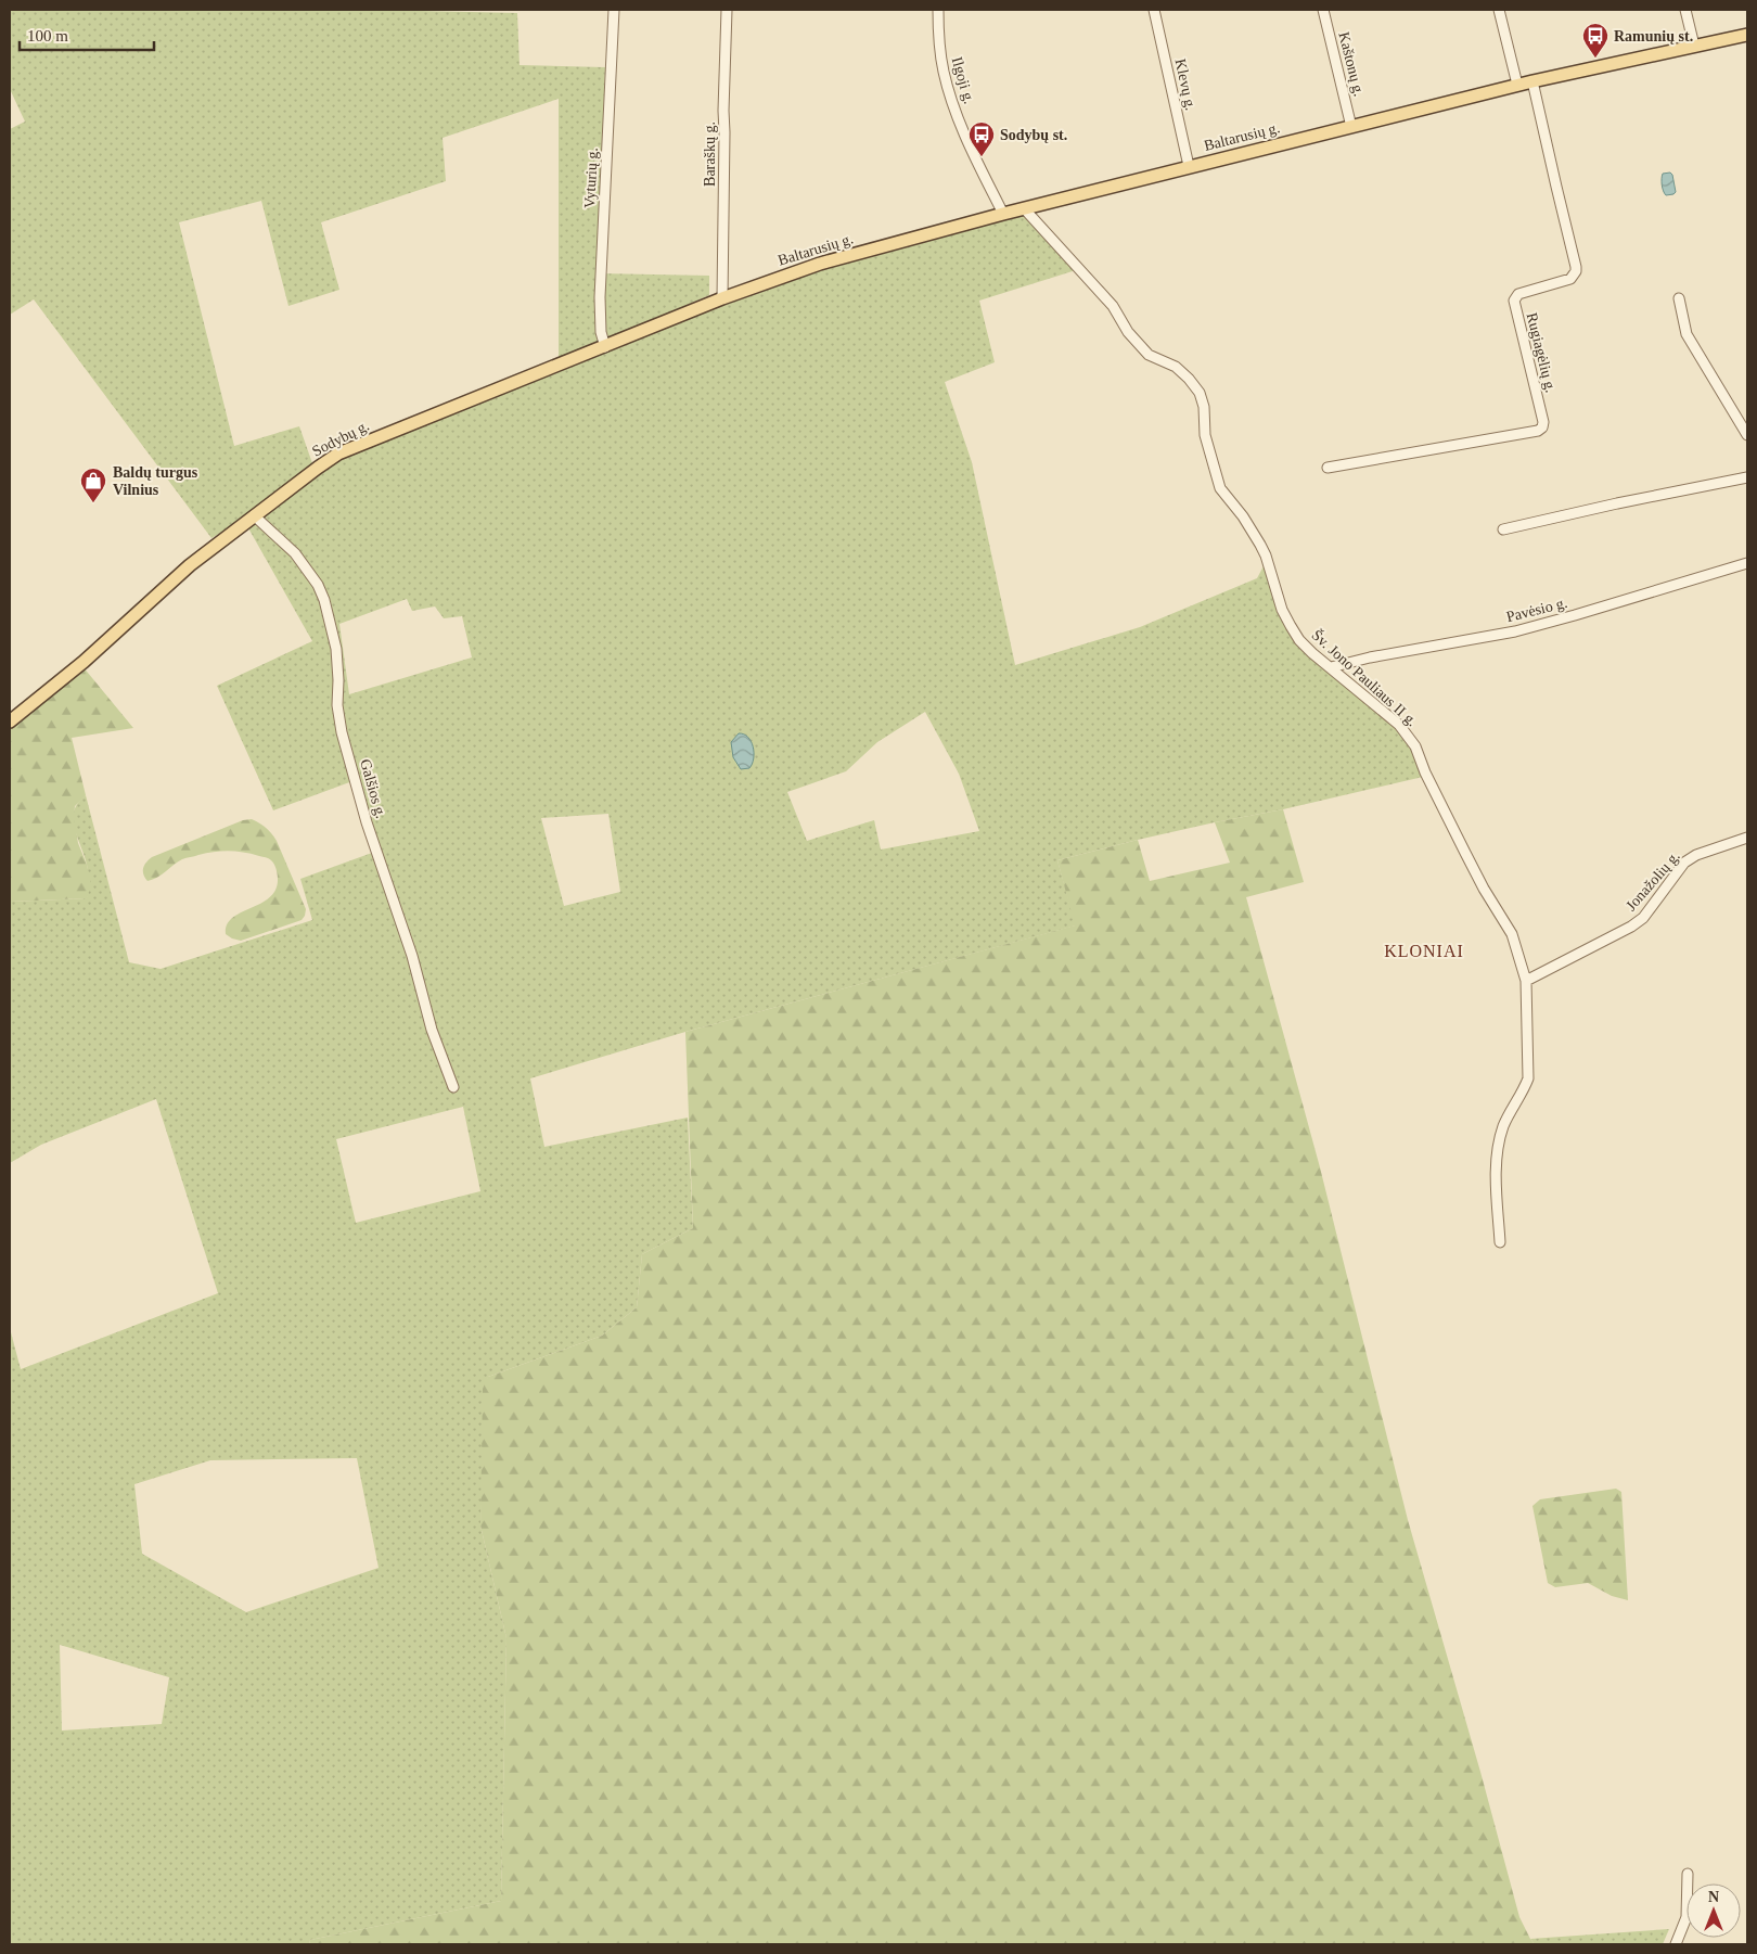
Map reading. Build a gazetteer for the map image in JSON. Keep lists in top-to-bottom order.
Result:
{
  "streets": {
    "main road": ["Baltarusių g.", "Sodybų g."],
    "street": [
      "Kaštonų g.",
      "Ilgoji g.",
      "Klevų g.",
      "Baraškų g.",
      "Vyturių g.",
      "Rugiagėlių g.",
      "Pavėsio g.",
      "Šv. Jono Pauliaus II g.",
      "Galšios g.",
      "Jonažolių g."
    ]
  },
  "crossings": [
    ["Kaštonų g.", "Baltarusių g."],
    ["Ilgoji g.", "Baltarusių g."],
    ["Klevų g.", "Baltarusių g."],
    ["Baltarusių g.", "Rugiagėlių g."],
    ["Baltarusių g.", "Sodybų g."],
    ["Baltarusių g.", "Šv. Jono Pauliaus II g."],
    ["Baraškų g.", "Sodybų g."],
    ["Vyturių g.", "Sodybų g."],
    ["Sodybų g.", "Galšios g."],
    ["Pavėsio g.", "Šv. Jono Pauliaus II g."],
    ["Šv. Jono Pauliaus II g.", "Jonažolių g."]
  ],
  "districts": ["KLONIAI"],
  "places": {
    "bus stop": ["Ramunių st.", "Sodybų st."],
    "shop": ["Baldų turgus Vilnius"]
  },
  "scale_bar": "100 m",
  "north": "top"
}
